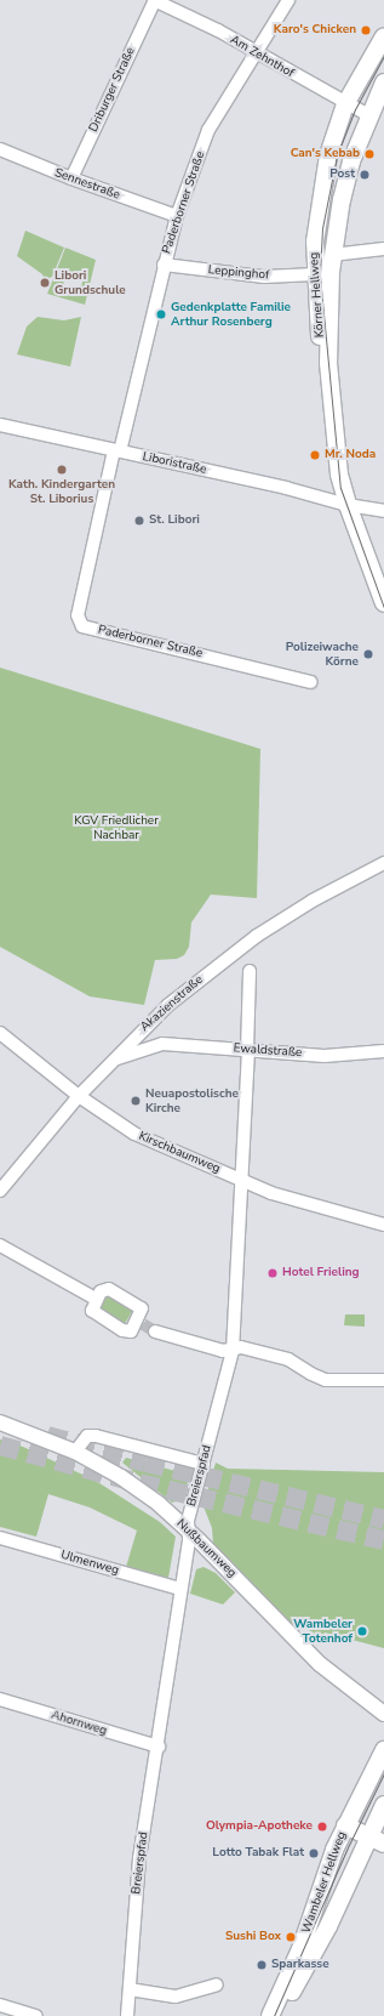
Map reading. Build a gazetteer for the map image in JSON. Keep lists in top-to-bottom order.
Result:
{
  "streets": {
    "main road": ["Körner Hellweg", "Wambeler Hellweg"],
    "street": [
      "Am Zehnthof",
      "Driburger Straße",
      "Sennestraße",
      "Paderborner Straße",
      "Leppinghof",
      "Liboristraße",
      "Akazienstraße",
      "Ewaldstraße",
      "Kirschbaumweg",
      "Breierspfad",
      "Nußbaumweg",
      "Ulmenweg",
      "Ahornweg"
    ]
  },
  "crossings": [
    ["Am Zehnthof", "Driburger Straße"],
    ["Am Zehnthof", "Paderborner Straße"],
    ["Am Zehnthof", "Körner Hellweg"],
    ["Driburger Straße", "Sennestraße"],
    ["Sennestraße", "Paderborner Straße"],
    ["Paderborner Straße", "Leppinghof"],
    ["Paderborner Straße", "Liboristraße"],
    ["Leppinghof", "Körner Hellweg"],
    ["Körner Hellweg", "Liboristraße"],
    ["Akazienstraße", "Ewaldstraße"],
    ["Akazienstraße", "Kirschbaumweg"],
    ["Ewaldstraße", "Breierspfad"],
    ["Kirschbaumweg", "Breierspfad"],
    ["Breierspfad", "Nußbaumweg"],
    ["Breierspfad", "Ulmenweg"],
    ["Breierspfad", "Ahornweg"]
  ],
  "parks": ["KGV Friedlicher Nachbar"],
  "places": [
    "Karo's Chicken",
    "Can's Kebab",
    "Post",
    "Libori Grundschule",
    "Gedenkplatte Familie Arthur Rosenberg",
    "Mr. Noda",
    "Kath. Kindergarten St. Liborius",
    "St. Libori",
    "Polizeiwache Körne",
    "Neuapostolische Kirche",
    "Hotel Frieling",
    "Wambeler Totenhof",
    "Olympia-Apotheke",
    "Lotto Tabak Flat",
    "Sushi Box",
    "Sparkasse"
  ]
}
